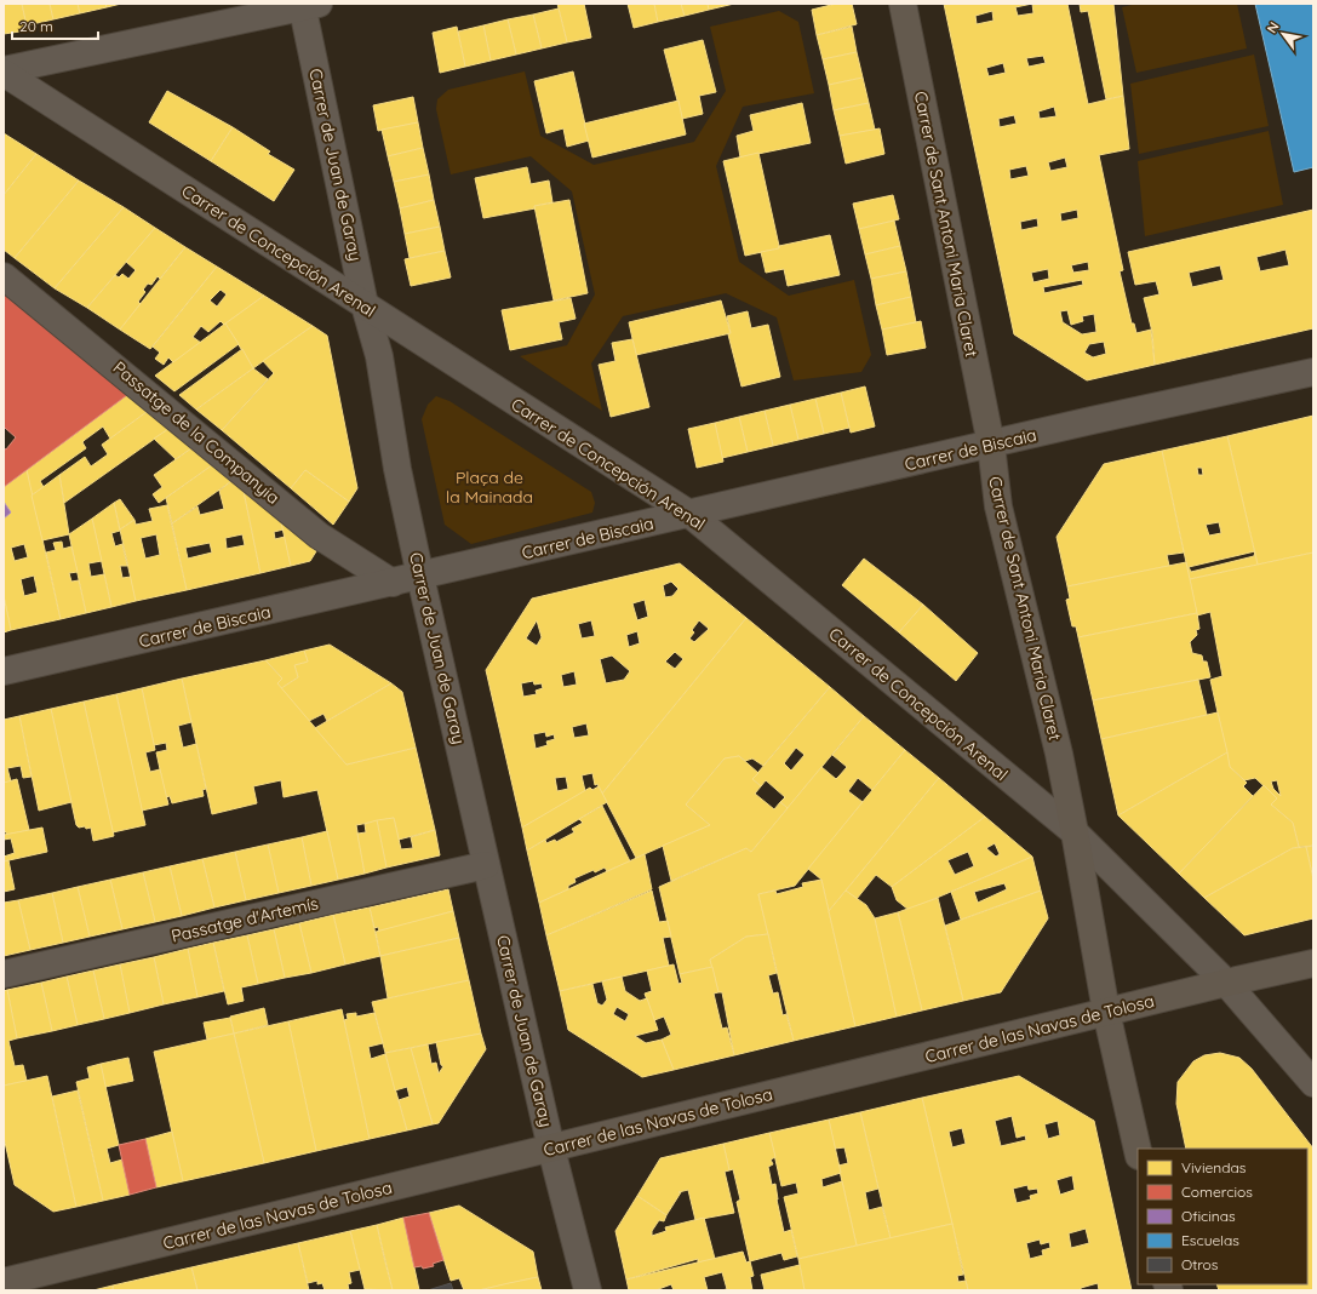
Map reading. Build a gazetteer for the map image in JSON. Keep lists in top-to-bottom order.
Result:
{
  "streets": {
    "main road": ["Carrer de Sant Antoni Maria Claret", "Carrer de las Navas de Tolosa"],
    "street": [
      "Carrer de Juan de Garay",
      "Carrer de Concepción Arenal",
      "Passatge de la Companyia",
      "Carrer de Biscaia",
      "Passatge d'Artemís"
    ]
  },
  "crossings": [
    ["Carrer de Juan de Garay", "Carrer de Concepción Arenal"],
    ["Carrer de Juan de Garay", "Carrer de Biscaia"],
    ["Carrer de Juan de Garay", "Passatge d'Artemís"],
    ["Carrer de Juan de Garay", "Carrer de las Navas de Tolosa"],
    ["Carrer de Sant Antoni Maria Claret", "Carrer de Concepción Arenal"],
    ["Carrer de Sant Antoni Maria Claret", "Carrer de Biscaia"],
    ["Carrer de Sant Antoni Maria Claret", "Carrer de las Navas de Tolosa"],
    ["Carrer de Concepción Arenal", "Carrer de Biscaia"],
    ["Carrer de Concepción Arenal", "Carrer de las Navas de Tolosa"],
    ["Passatge de la Companyia", "Carrer de Biscaia"]
  ],
  "parks": ["Plaça de la Mainada"],
  "legend": [
    "Viviendas",
    "Comercios",
    "Oficinas",
    "Escuelas",
    "Otros"
  ],
  "scale_bar": "20 m",
  "north": "top left"
}
